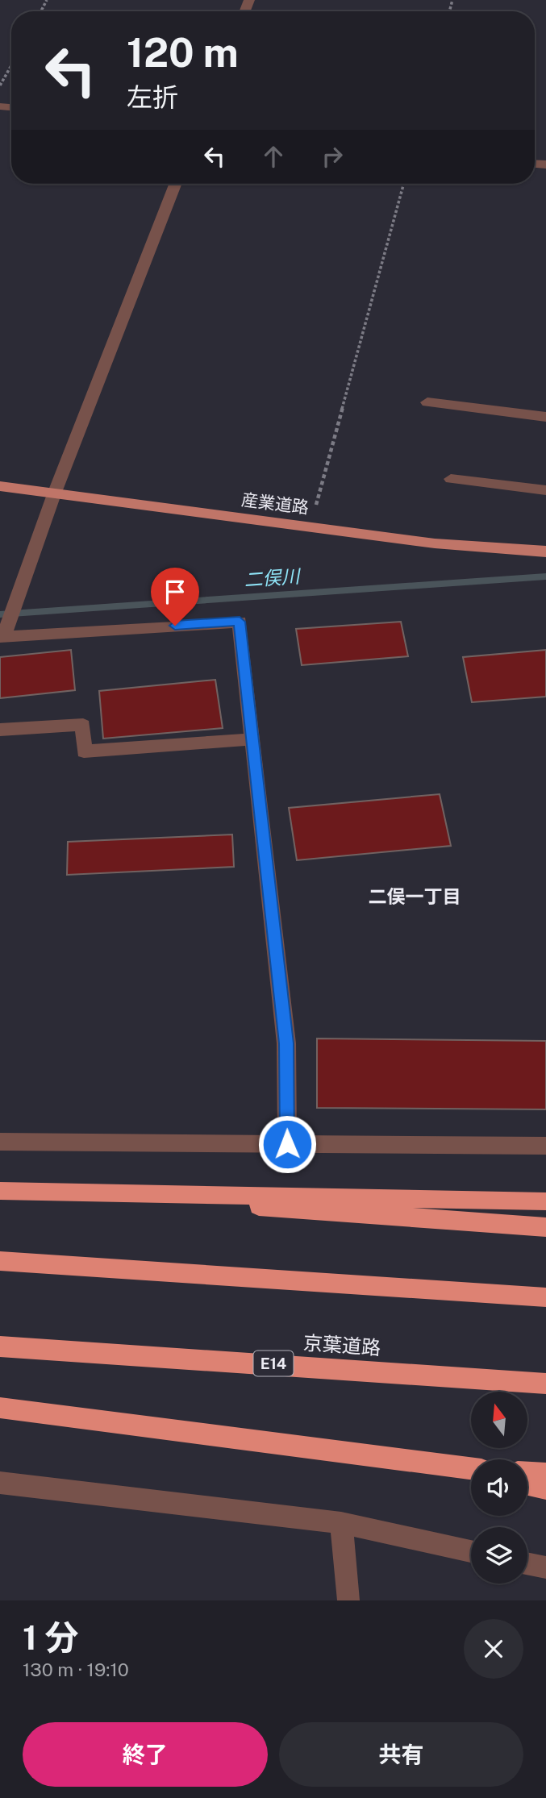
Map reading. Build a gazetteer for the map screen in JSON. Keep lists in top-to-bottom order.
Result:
{
  "streets": {
    "highway": ["京葉道路", "E14"],
    "main road": ["産業道路"]
  },
  "districts": ["二俣一丁目"],
  "water": ["二俣川"],
  "north": "top",
  "page": {
    "turn": ["120 m", "左折"],
    "heading": ["1 分", "130 m · 19:10"],
    "buttons": ["終了", "共有"]
  }
}
